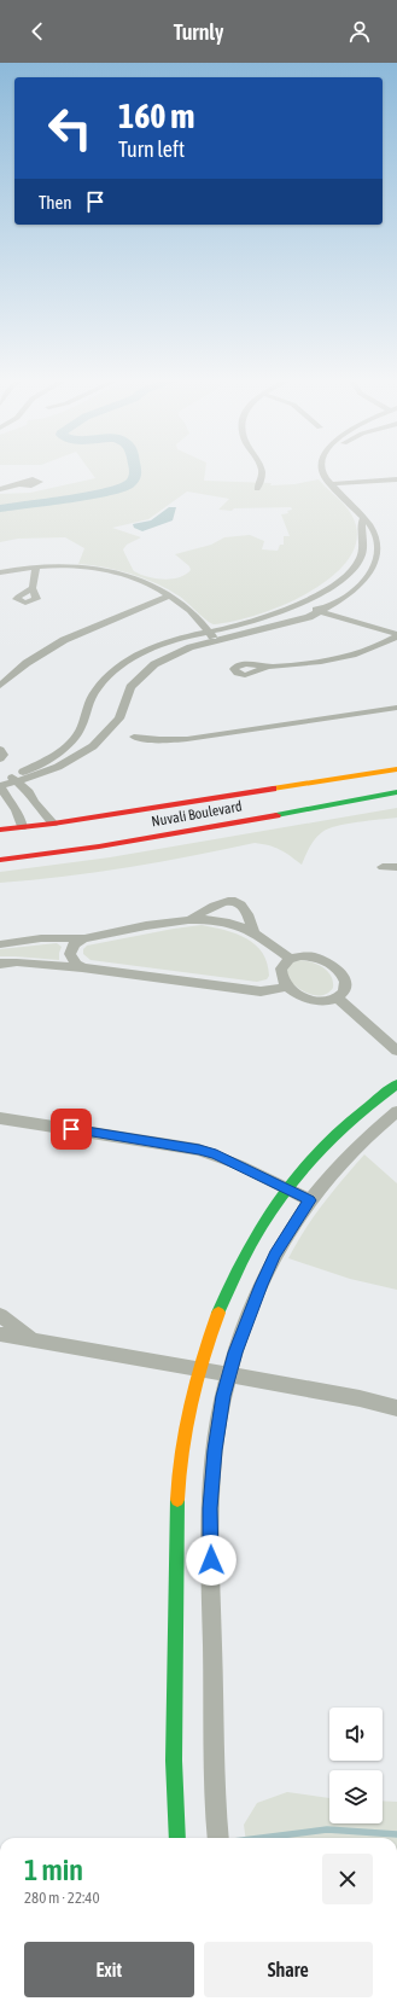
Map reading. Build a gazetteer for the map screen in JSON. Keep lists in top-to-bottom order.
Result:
{
  "streets": {
    "main road": ["Nuvali Boulevard"]
  },
  "page": {
    "header": "Turnly",
    "turn": ["160 m", "Turn left"],
    "then": "Then",
    "heading": ["1 min", "280 m · 22:40"],
    "buttons": ["Exit", "Share"]
  }
}
